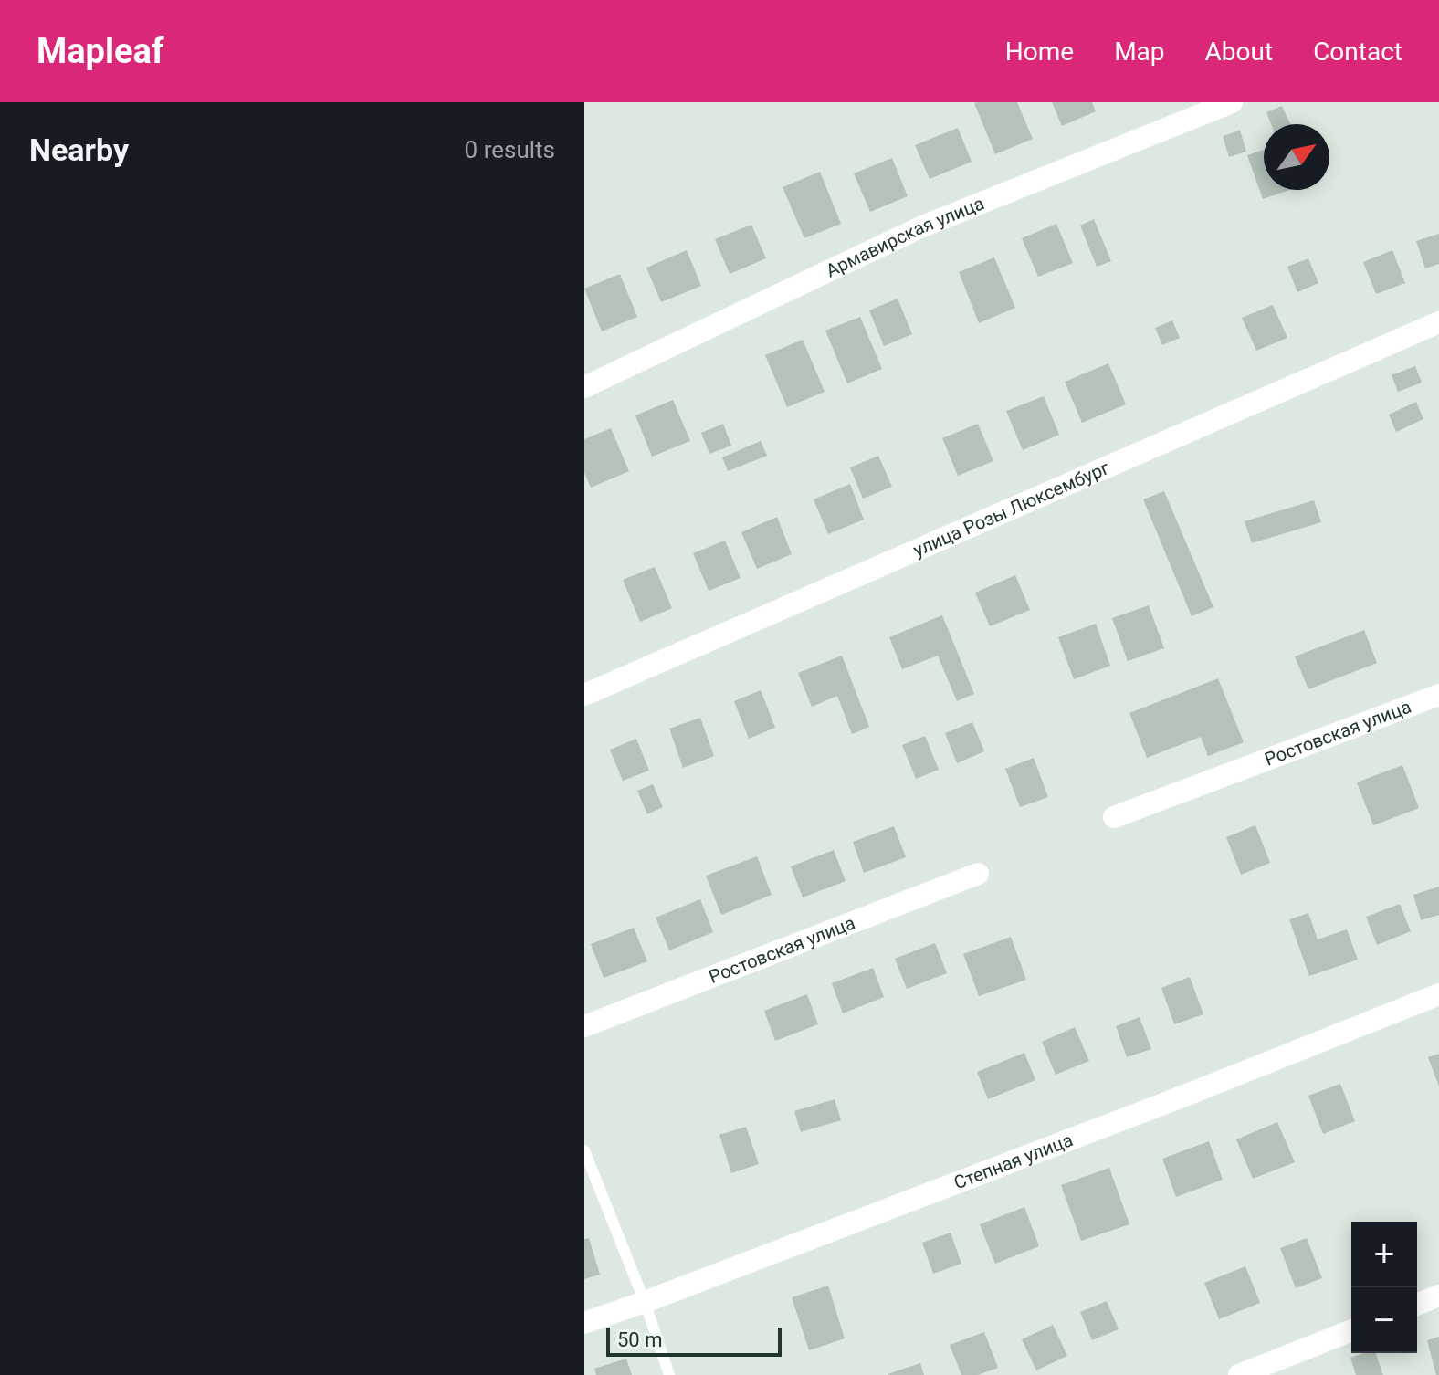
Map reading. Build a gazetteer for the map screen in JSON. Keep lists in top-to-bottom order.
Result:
{
  "streets": {
    "street": [
      "Армавирская улица",
      "улица Розы Люксембург",
      "Ростовская улица",
      "Степная улица"
    ]
  },
  "scale_bar": "50 m",
  "north": "top right",
  "page": {
    "header": "Mapleaf",
    "nav": [
      "Home",
      "Map",
      "About",
      "Contact"
    ],
    "heading": ["Nearby", "0 results"],
    "map_buttons": ["+", "−"],
    "scale": "50 m"
  }
}
